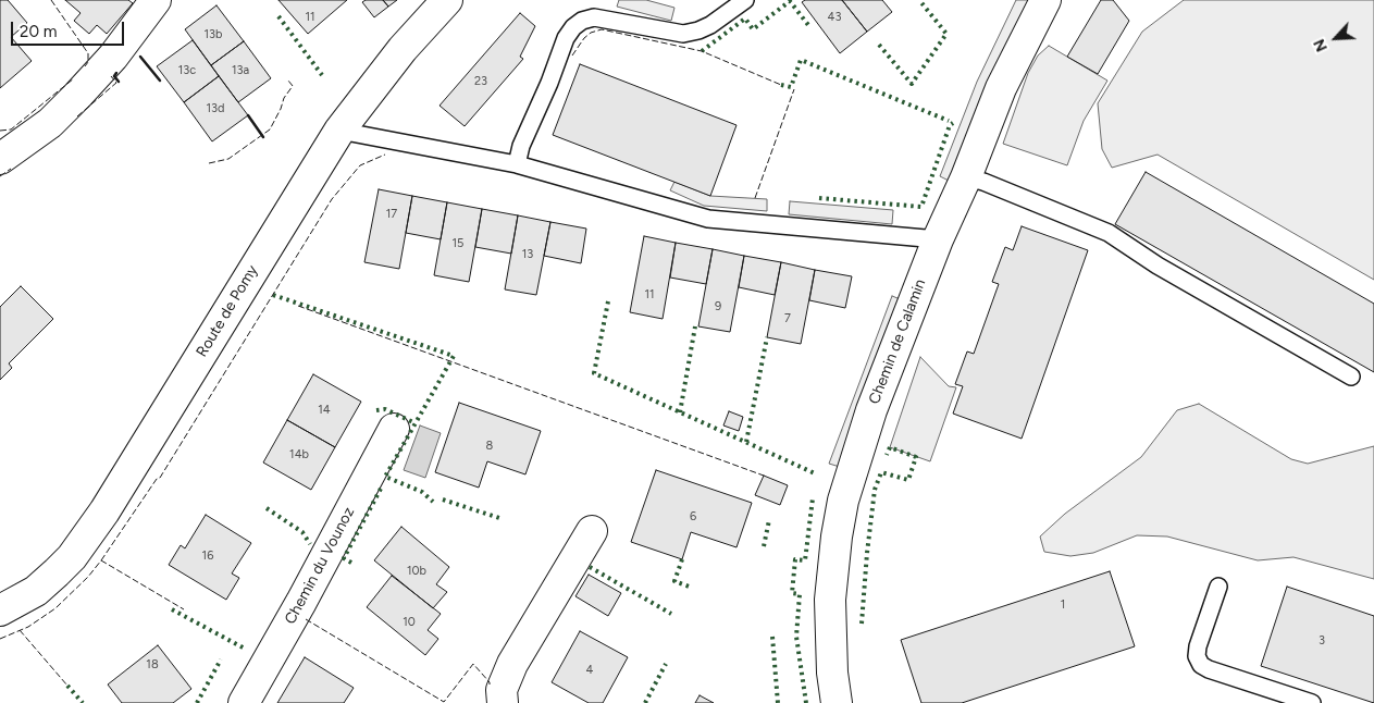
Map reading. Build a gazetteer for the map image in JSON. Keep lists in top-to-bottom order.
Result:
{
  "streets": {
    "street": ["Route de Pomy", "Chemin de Calamin", "Chemin du Vounoz"]
  },
  "house_numbers": [
    "11",
    "43",
    "13b",
    "13c",
    "13a",
    "23",
    "13d",
    "17",
    "15",
    "13",
    "11",
    "9",
    "7",
    "14",
    "8",
    "14b",
    "6",
    "16",
    "10b",
    "1",
    "10",
    "3",
    "18",
    "4"
  ],
  "scale_bar": "20 m",
  "north": "bottom left"
}
